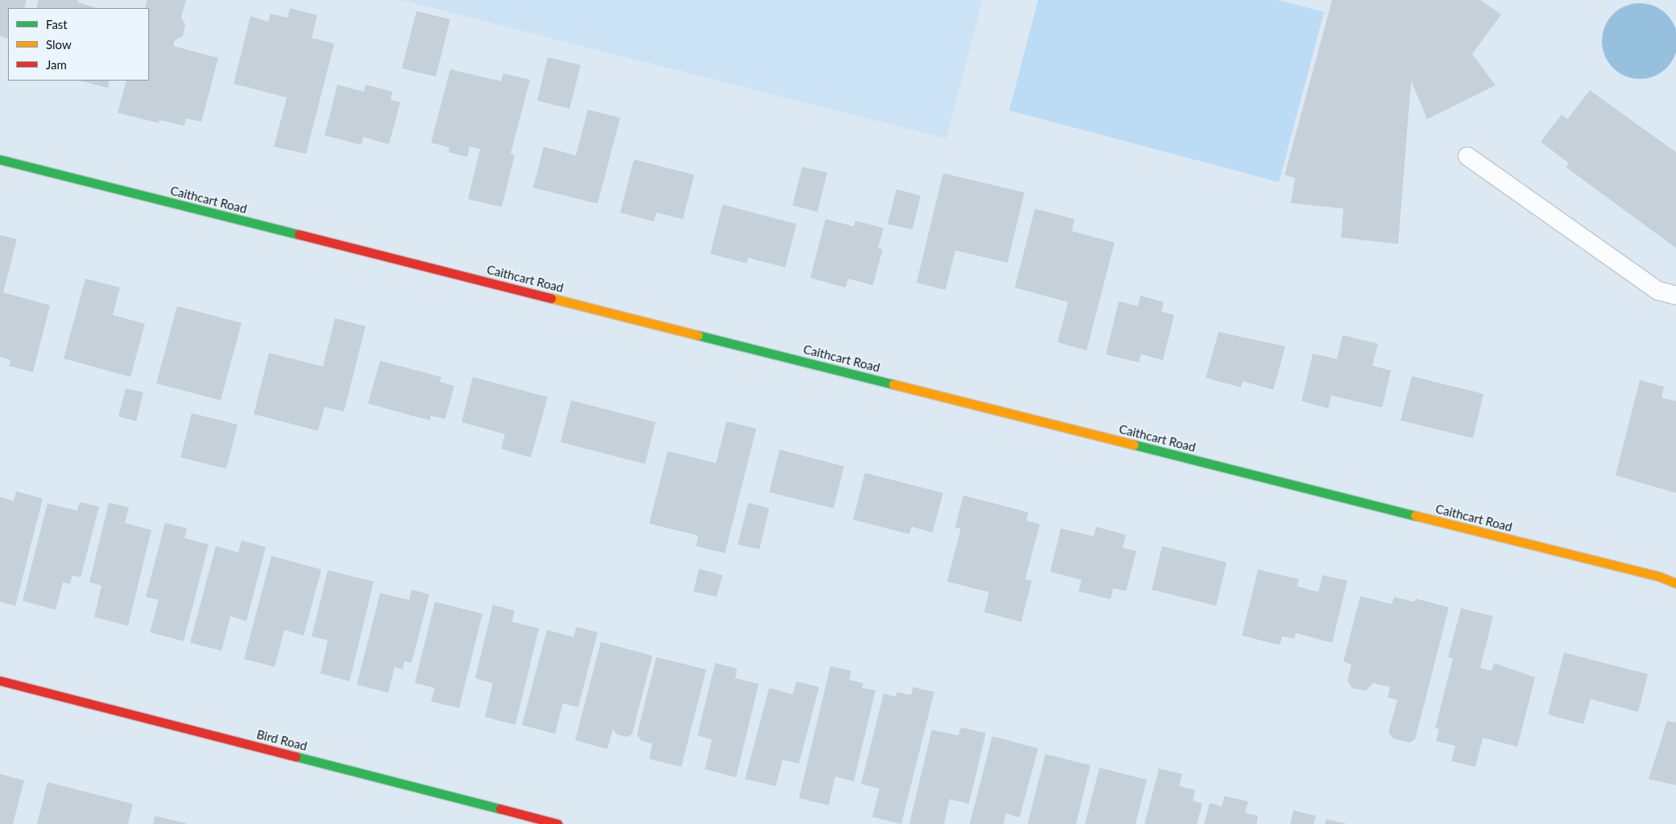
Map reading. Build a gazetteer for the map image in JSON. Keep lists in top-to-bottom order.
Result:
{
  "streets": {
    "street": ["Caithcart Road", "Bird Road"]
  },
  "legend": ["Fast", "Slow", "Jam"]
}
